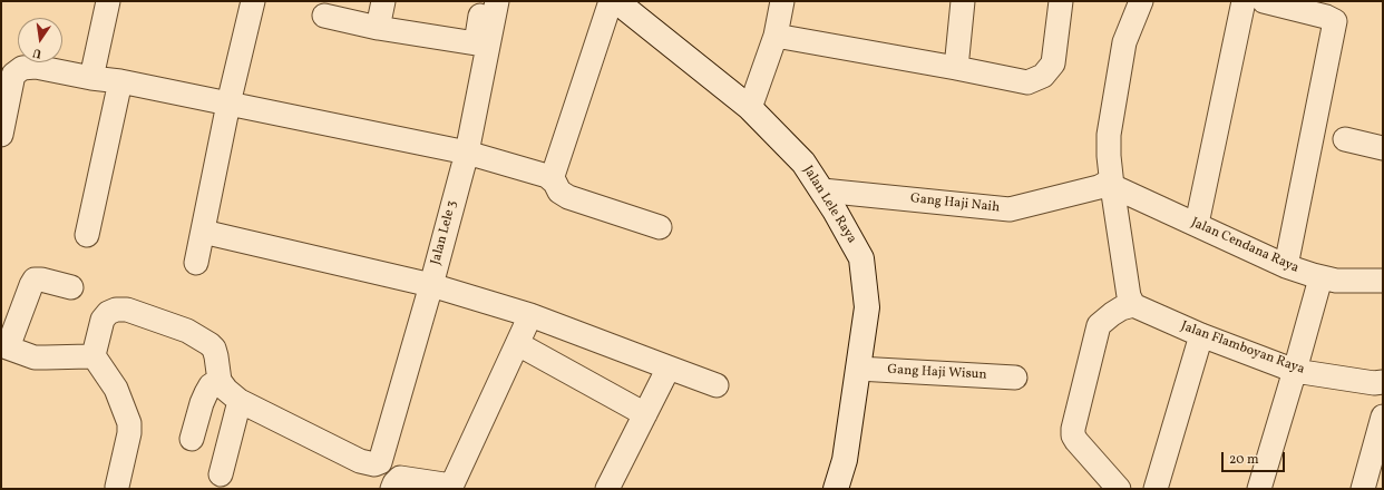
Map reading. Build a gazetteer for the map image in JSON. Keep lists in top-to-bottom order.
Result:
{
  "streets": {
    "street": [
      "Gang Haji Naih",
      "Jalan Lele Raya",
      "Jalan Lele 3",
      "Jalan Cendana Raya",
      "Jalan Flamboyan Raya",
      "Gang Haji Wisun"
    ]
  },
  "crossings": [
    ["Gang Haji Naih", "Jalan Lele Raya"],
    ["Gang Haji Naih", "Jalan Cendana Raya"],
    ["Jalan Lele Raya", "Gang Haji Wisun"]
  ],
  "scale_bar": "20 m",
  "north": "bottom"
}
